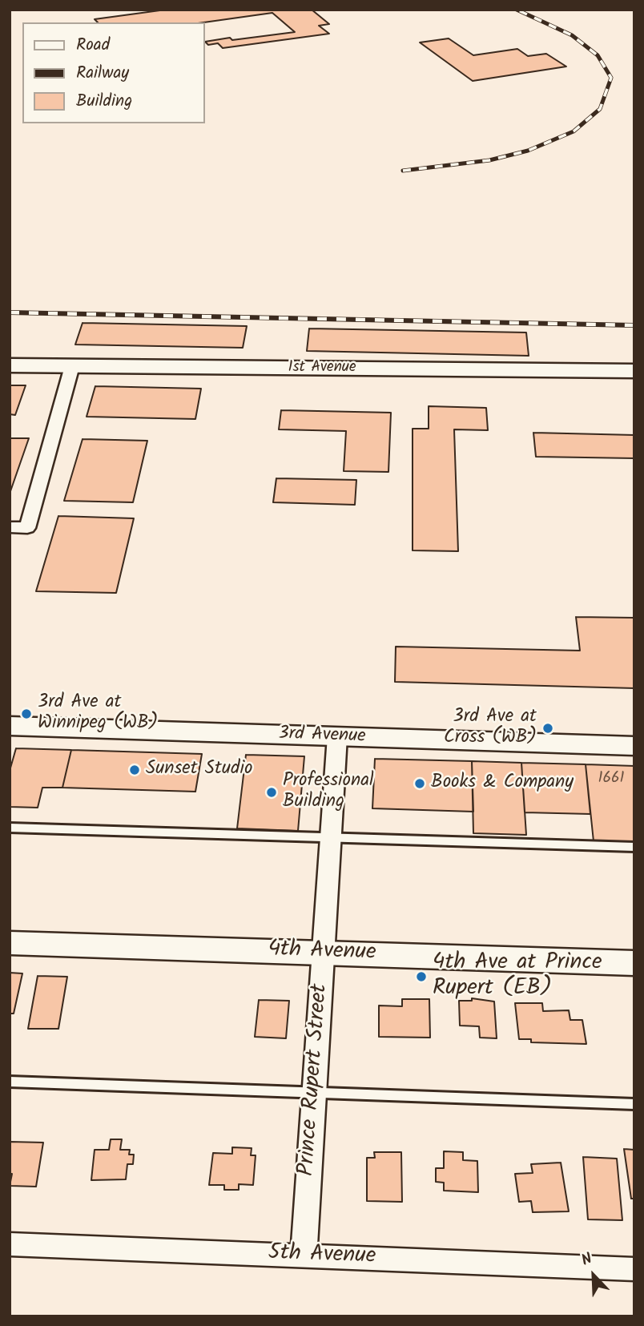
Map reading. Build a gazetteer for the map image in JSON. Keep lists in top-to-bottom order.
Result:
{
  "streets": {
    "main road": ["1st Avenue", "3rd Avenue", "4th Avenue"],
    "street": ["Prince Rupert Street", "5th Avenue"]
  },
  "crossings": [
    ["3rd Avenue", "Prince Rupert Street"],
    ["4th Avenue", "Prince Rupert Street"],
    ["Prince Rupert Street", "5th Avenue"]
  ],
  "places": [
    "3rd Ave at Winnipeg (WB)",
    "3rd Ave at Cross (WB)",
    "Sunset Studio",
    "Books & Company",
    "Professional Building",
    "4th Ave at Prince Rupert (EB)"
  ],
  "house_numbers": ["1661"],
  "legend": ["Road", "Railway", "Building"],
  "north": "top left"
}
